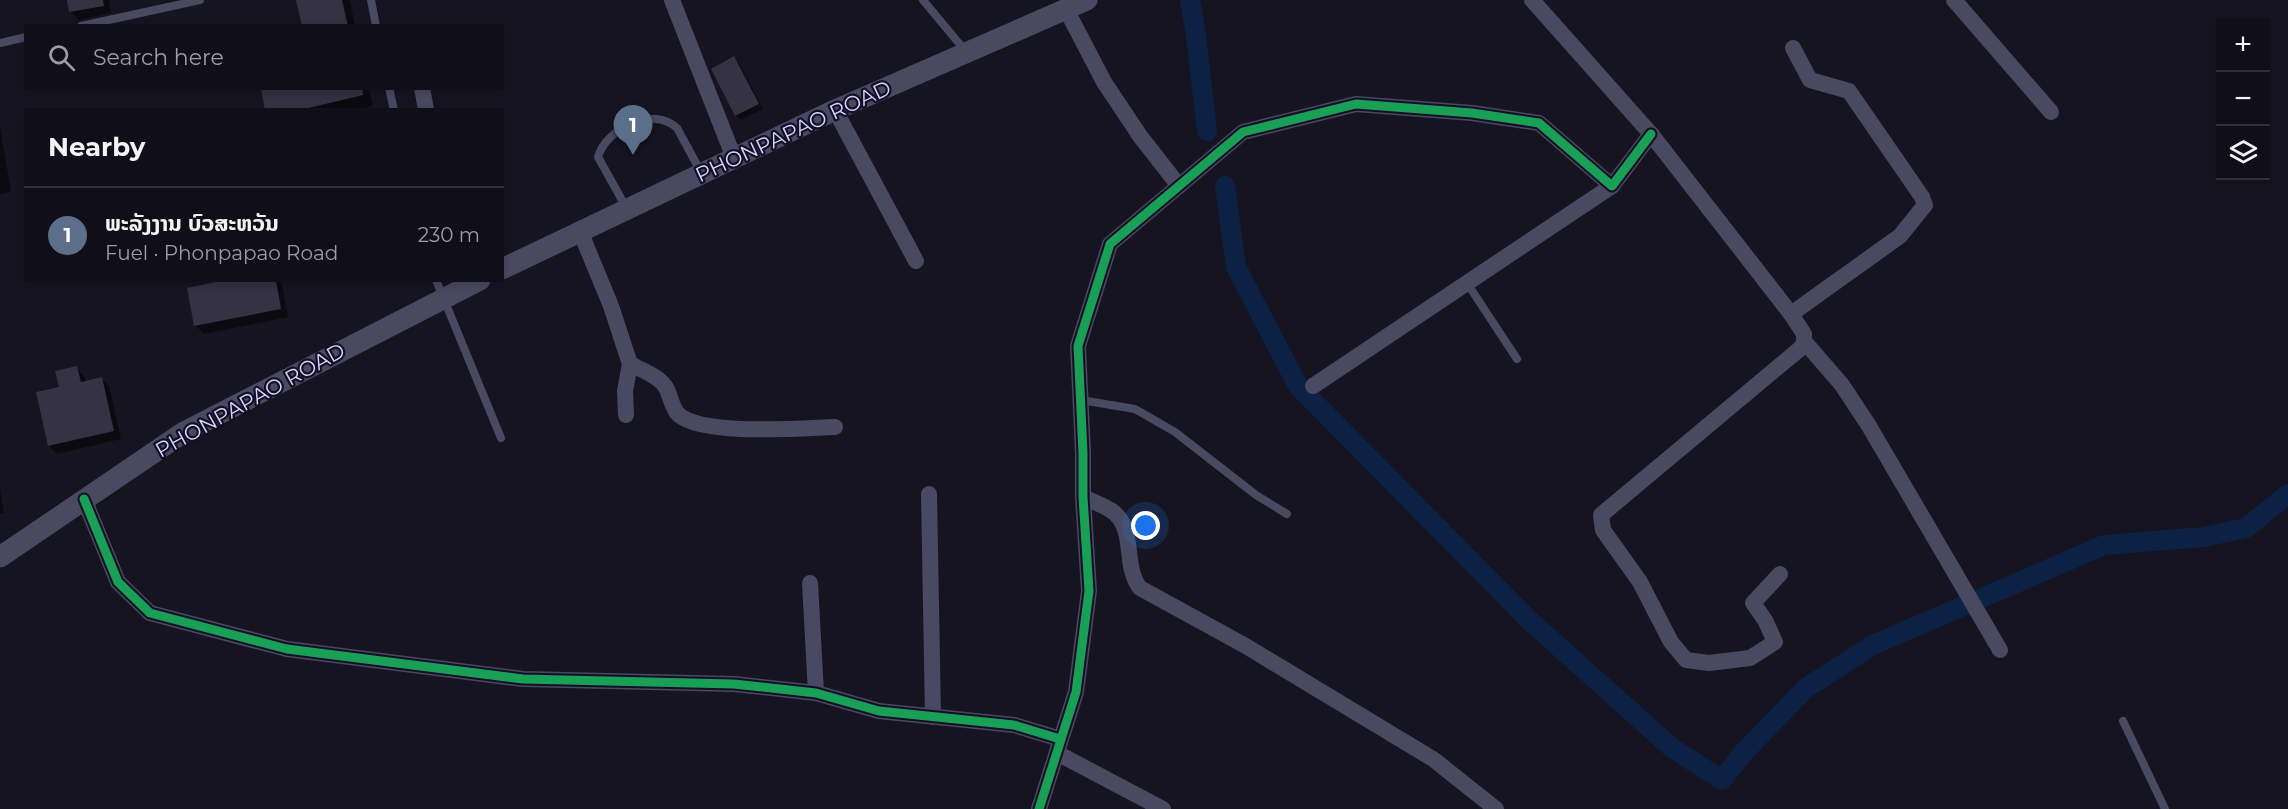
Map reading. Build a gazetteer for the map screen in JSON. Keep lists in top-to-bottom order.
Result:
{
  "streets": {
    "street": ["PHONPAPAO ROAD"]
  },
  "page": {
    "map_buttons": ["+", "−"],
    "search": "Search here",
    "pins": "1",
    "heading": "Nearby",
    "list": [
      {
        "mark": "1",
        "name": "ພະລັງງານ ບົວສະຫວັນ",
        "note": "Fuel · Phonpapao Road",
        "value": "230 m"
      }
    ]
  }
}
